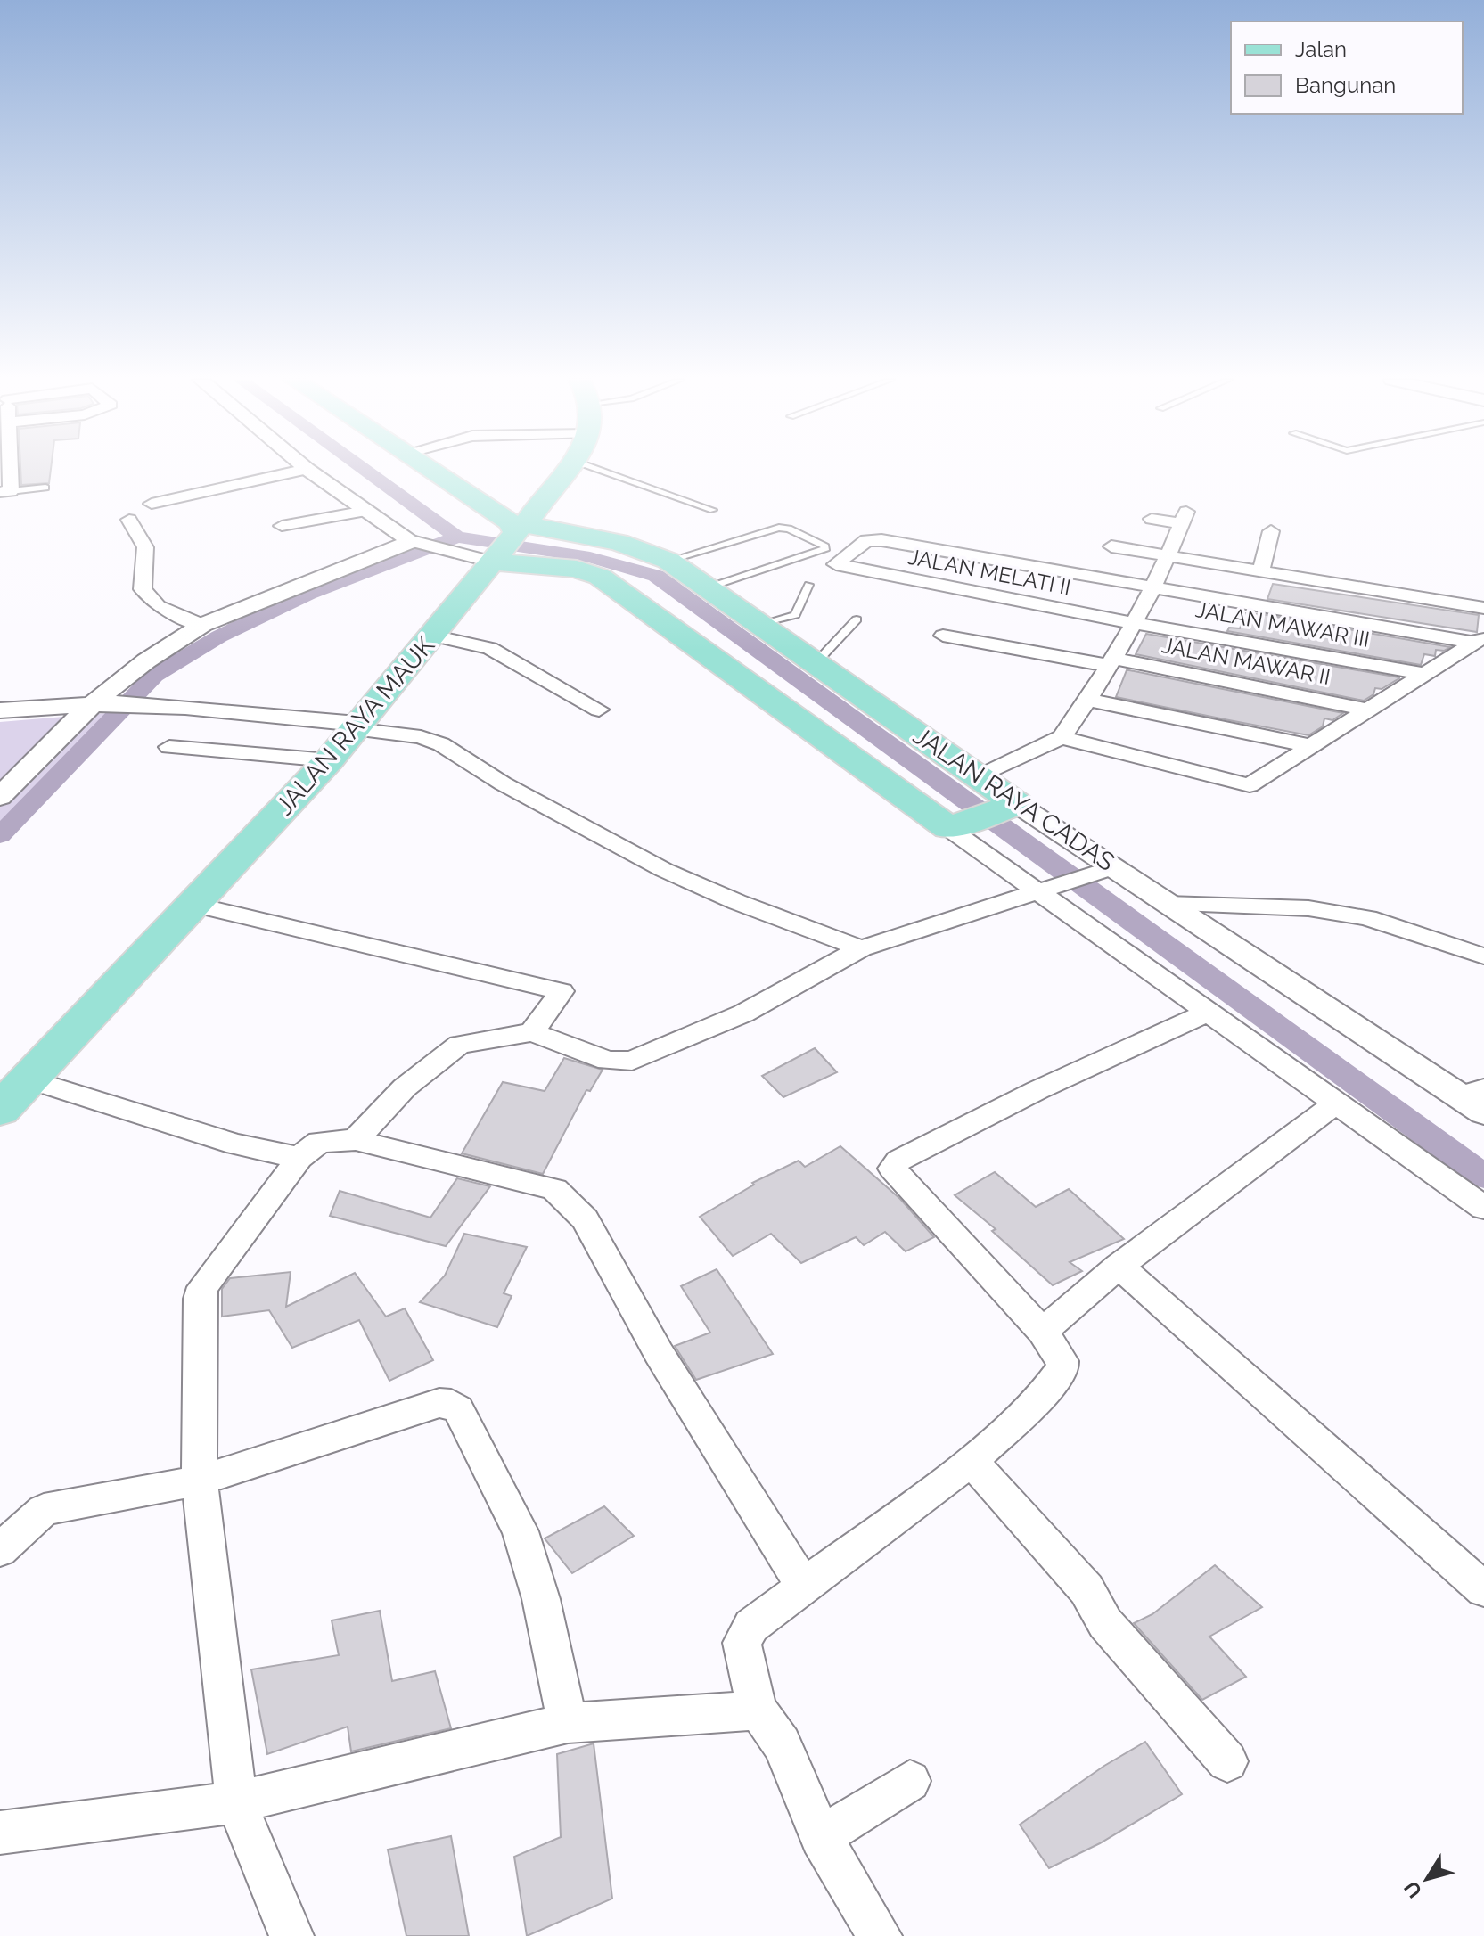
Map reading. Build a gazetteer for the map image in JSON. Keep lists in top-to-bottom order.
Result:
{
  "streets": {
    "main road": ["JALAN RAYA MAUK", "JALAN RAYA CADAS"],
    "street": ["JALAN MELATI II", "JALAN MAWAR III", "JALAN MAWAR II"]
  },
  "crossings": [
    ["JALAN MELATI II", "JALAN MAWAR III"],
    ["JALAN RAYA MAUK", "JALAN RAYA CADAS"]
  ],
  "legend": ["Jalan", "Bangunan"],
  "north": "bottom left"
}
